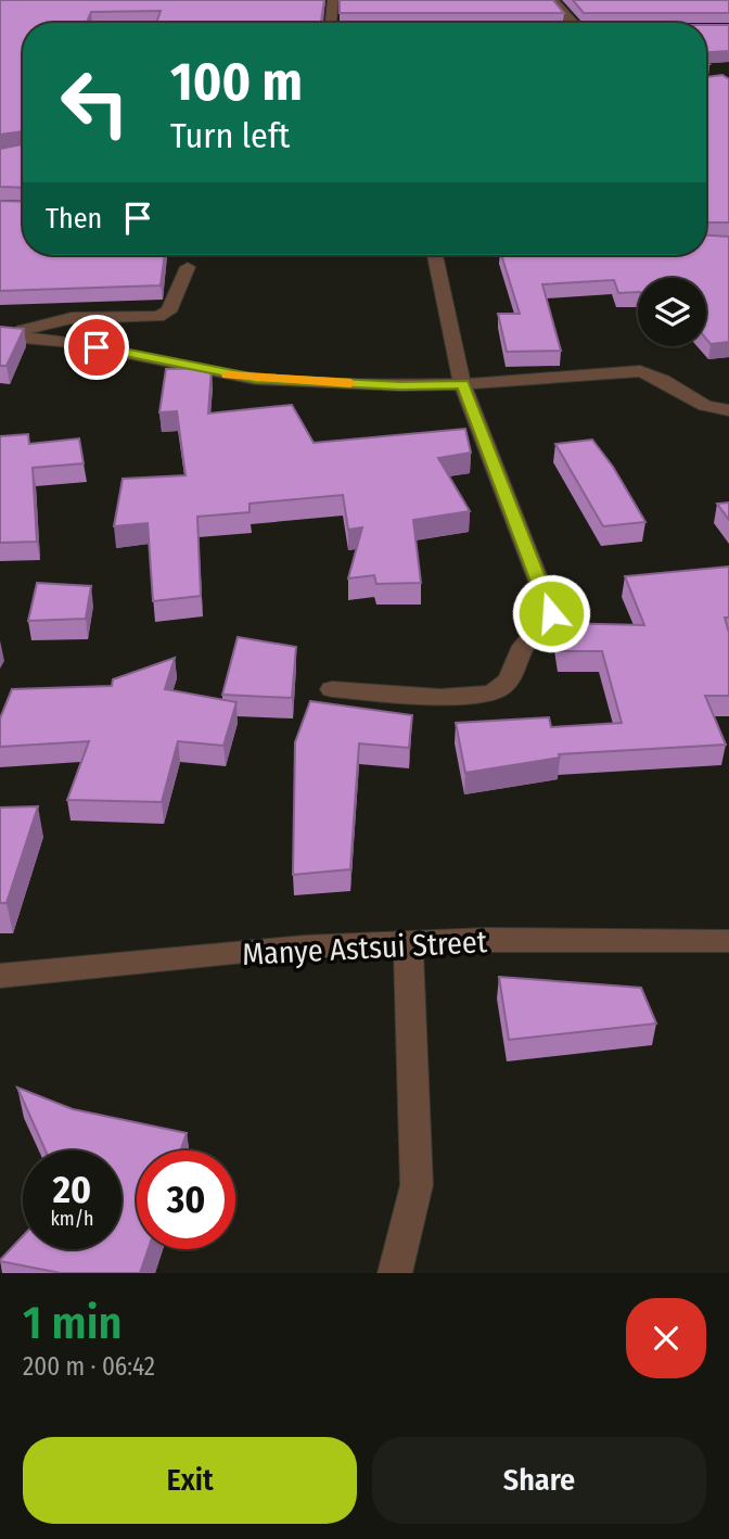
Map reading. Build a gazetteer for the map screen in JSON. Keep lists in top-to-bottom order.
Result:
{
  "streets": {
    "street": ["Manye Astsui Street"]
  },
  "page": {
    "turn": ["100 m", "Turn left"],
    "then": "Then",
    "speed": "20 km/h",
    "limit": "30",
    "heading": ["1 min", "200 m · 06:42"],
    "buttons": ["Exit", "Share"]
  }
}
